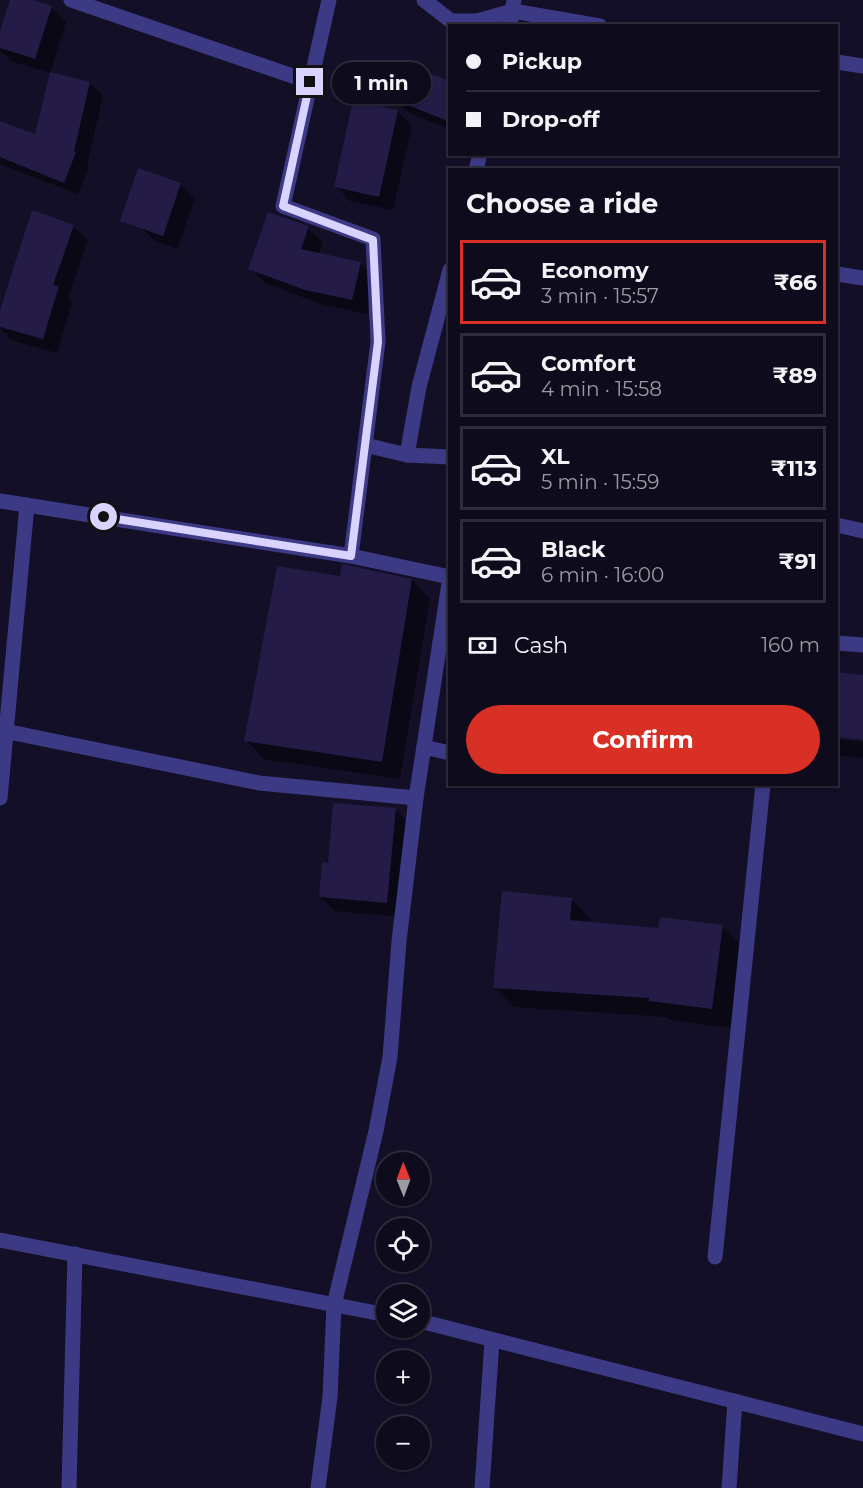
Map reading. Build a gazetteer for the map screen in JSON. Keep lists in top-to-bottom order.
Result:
{
  "north": "top",
  "page": {
    "banner": ["Pickup", "Drop-off"],
    "bubble": "1 min",
    "heading": "Choose a ride",
    "list": [
      {
        "name": "Economy",
        "note": "3 min · 15:57",
        "value": "₹66"
      },
      {
        "name": "Comfort",
        "note": "4 min · 15:58",
        "value": "₹89"
      },
      {
        "name": "XL",
        "note": "5 min · 15:59",
        "value": "₹113"
      },
      {
        "name": "Black",
        "note": "6 min · 16:00",
        "value": "₹91"
      }
    ],
    "pay": ["Cash", "160 m"],
    "buttons": "Confirm",
    "map_buttons": ["+", "−"]
  }
}
